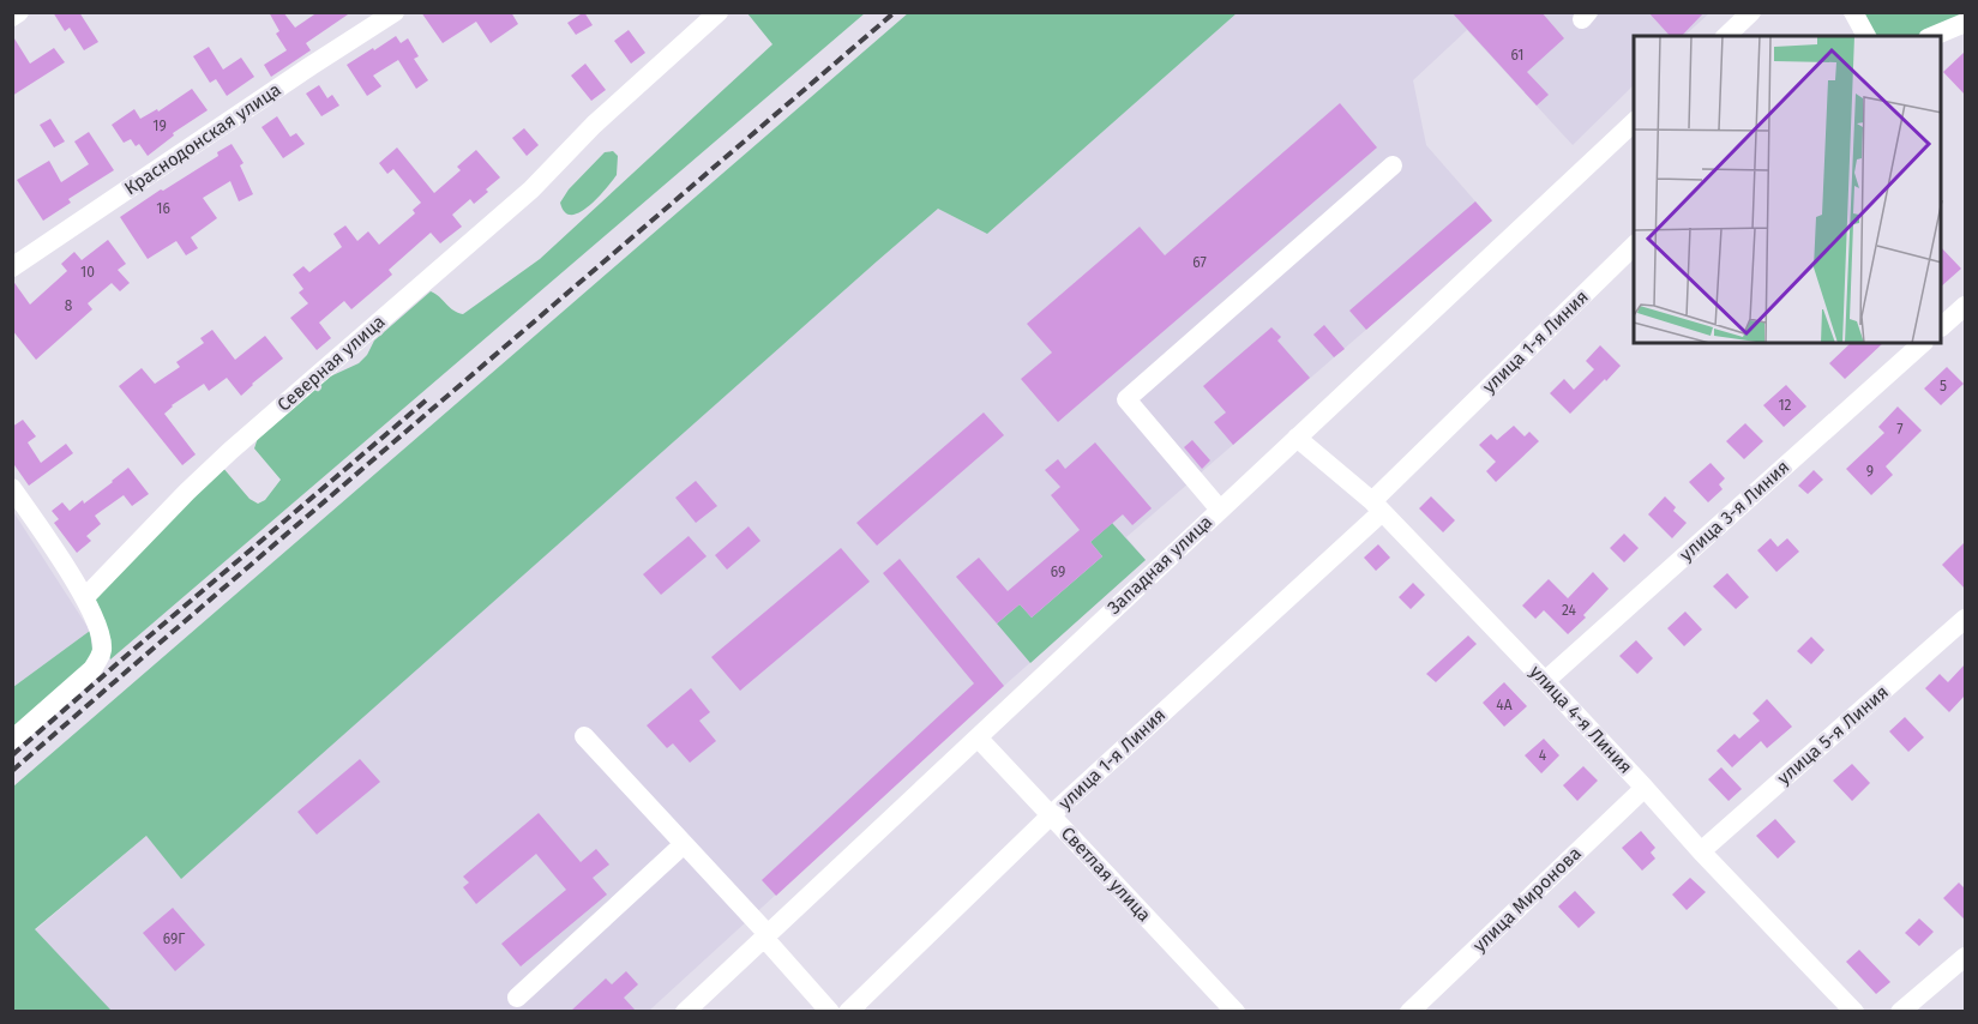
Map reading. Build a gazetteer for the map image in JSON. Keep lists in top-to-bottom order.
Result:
{
  "streets": {
    "street": [
      "Краснодонская улица",
      "улица 1-я Линия",
      "Северная улица",
      "улица 3-я Линия",
      "Западная улица",
      "улица 4-я Линия",
      "улица 5-я Линия",
      "Светлая улица",
      "улица Миронова"
    ]
  },
  "crossings": [
    ["улица 1-я Линия", "улица 4-я Линия"],
    ["улица 1-я Линия", "Светлая улица"],
    ["улица 3-я Линия", "улица 4-я Линия"],
    ["Западная улица", "улица 4-я Линия"],
    ["Западная улица", "Светлая улица"],
    ["улица 4-я Линия", "улица 5-я Линия"],
    ["улица 4-я Линия", "улица Миронова"]
  ],
  "house_numbers": [
    "61",
    "19",
    "16",
    "67",
    "10",
    "8",
    "5",
    "12",
    "7",
    "9",
    "69",
    "24",
    "4А",
    "4",
    "69Г"
  ]
}
